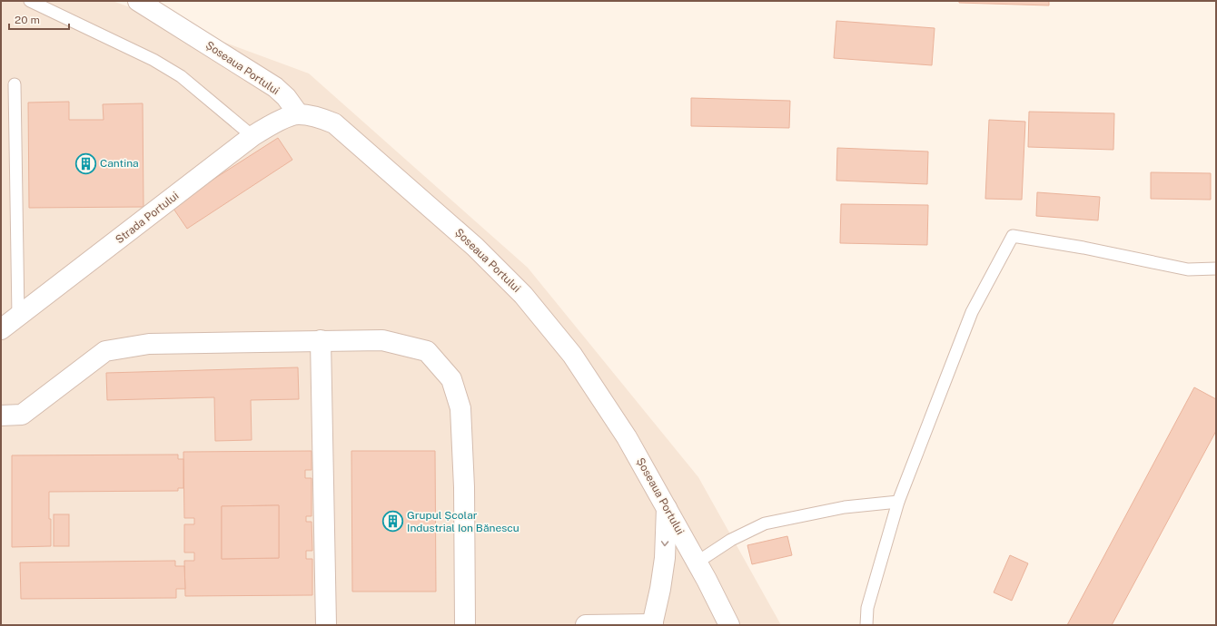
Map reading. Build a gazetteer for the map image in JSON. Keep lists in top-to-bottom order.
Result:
{
  "streets": {
    "street": ["Șoseaua Portului", "Strada Portului"]
  },
  "crossings": [
    ["Șoseaua Portului", "Strada Portului"]
  ],
  "places": {
    "building": ["Cantina", "Grupul Școlar Industrial Ion Bănescu"]
  },
  "scale_bar": "20 m"
}
